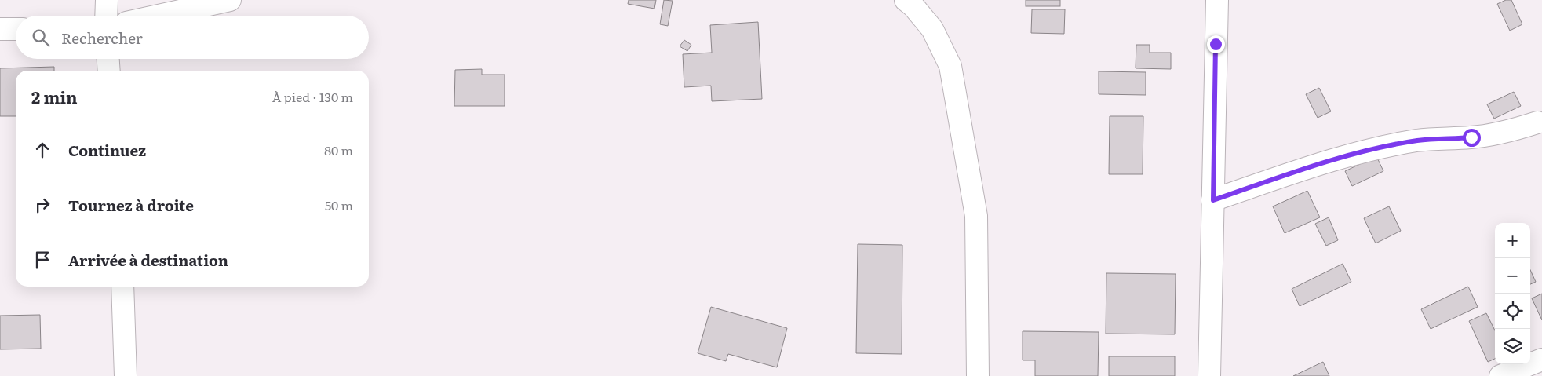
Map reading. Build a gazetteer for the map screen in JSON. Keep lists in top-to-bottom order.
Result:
{
  "page": {
    "search": "Rechercher",
    "heading": ["2 min", "À pied · 130 m"],
    "list": [
      ["Continuez", "80 m"],
      ["Tournez à droite", "50 m"],
      "Arrivée à destination"
    ],
    "map_buttons": ["+", "−"]
  }
}
